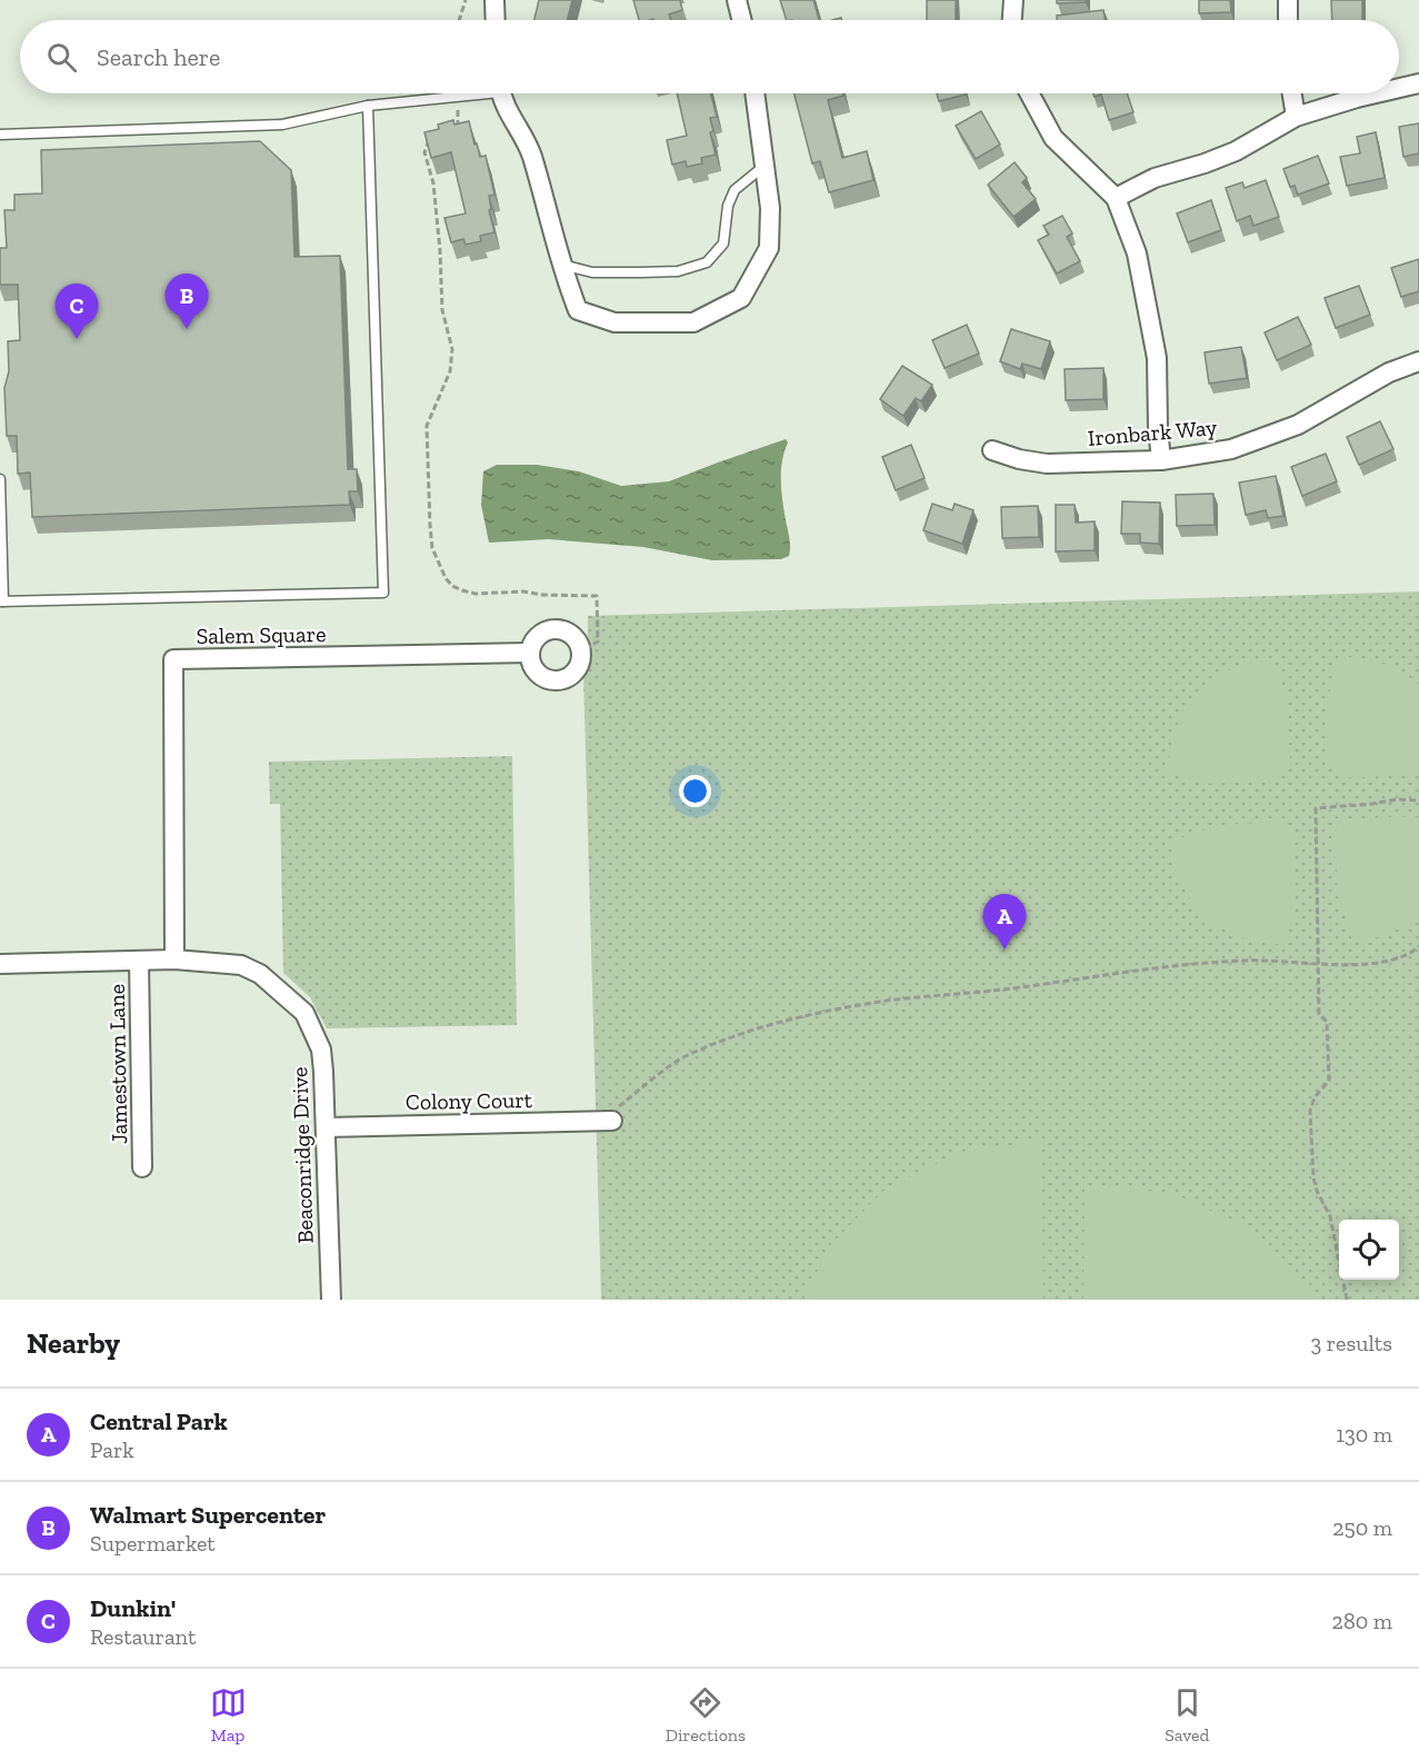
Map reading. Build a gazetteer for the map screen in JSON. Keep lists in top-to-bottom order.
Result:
{
  "streets": {
    "street": [
      "Ironbark Way",
      "Salem Square",
      "Jamestown Lane",
      "Colony Court",
      "Beaconridge Drive"
    ]
  },
  "crossings": [
    ["Salem Square", "Beaconridge Drive"],
    ["Jamestown Lane", "Beaconridge Drive"],
    ["Colony Court", "Beaconridge Drive"]
  ],
  "page": {
    "search": "Search here",
    "pins": ["B", "C", "A"],
    "heading": ["Nearby", "3 results"],
    "list": [
      {
        "mark": "A",
        "name": "Central Park",
        "note": "Park",
        "value": "130 m"
      },
      {
        "mark": "B",
        "name": "Walmart Supercenter",
        "note": "Supermarket",
        "value": "250 m"
      },
      {
        "mark": "C",
        "name": "Dunkin'",
        "note": "Restaurant",
        "value": "280 m"
      }
    ],
    "nav": ["Map", "Directions", "Saved"]
  }
}
